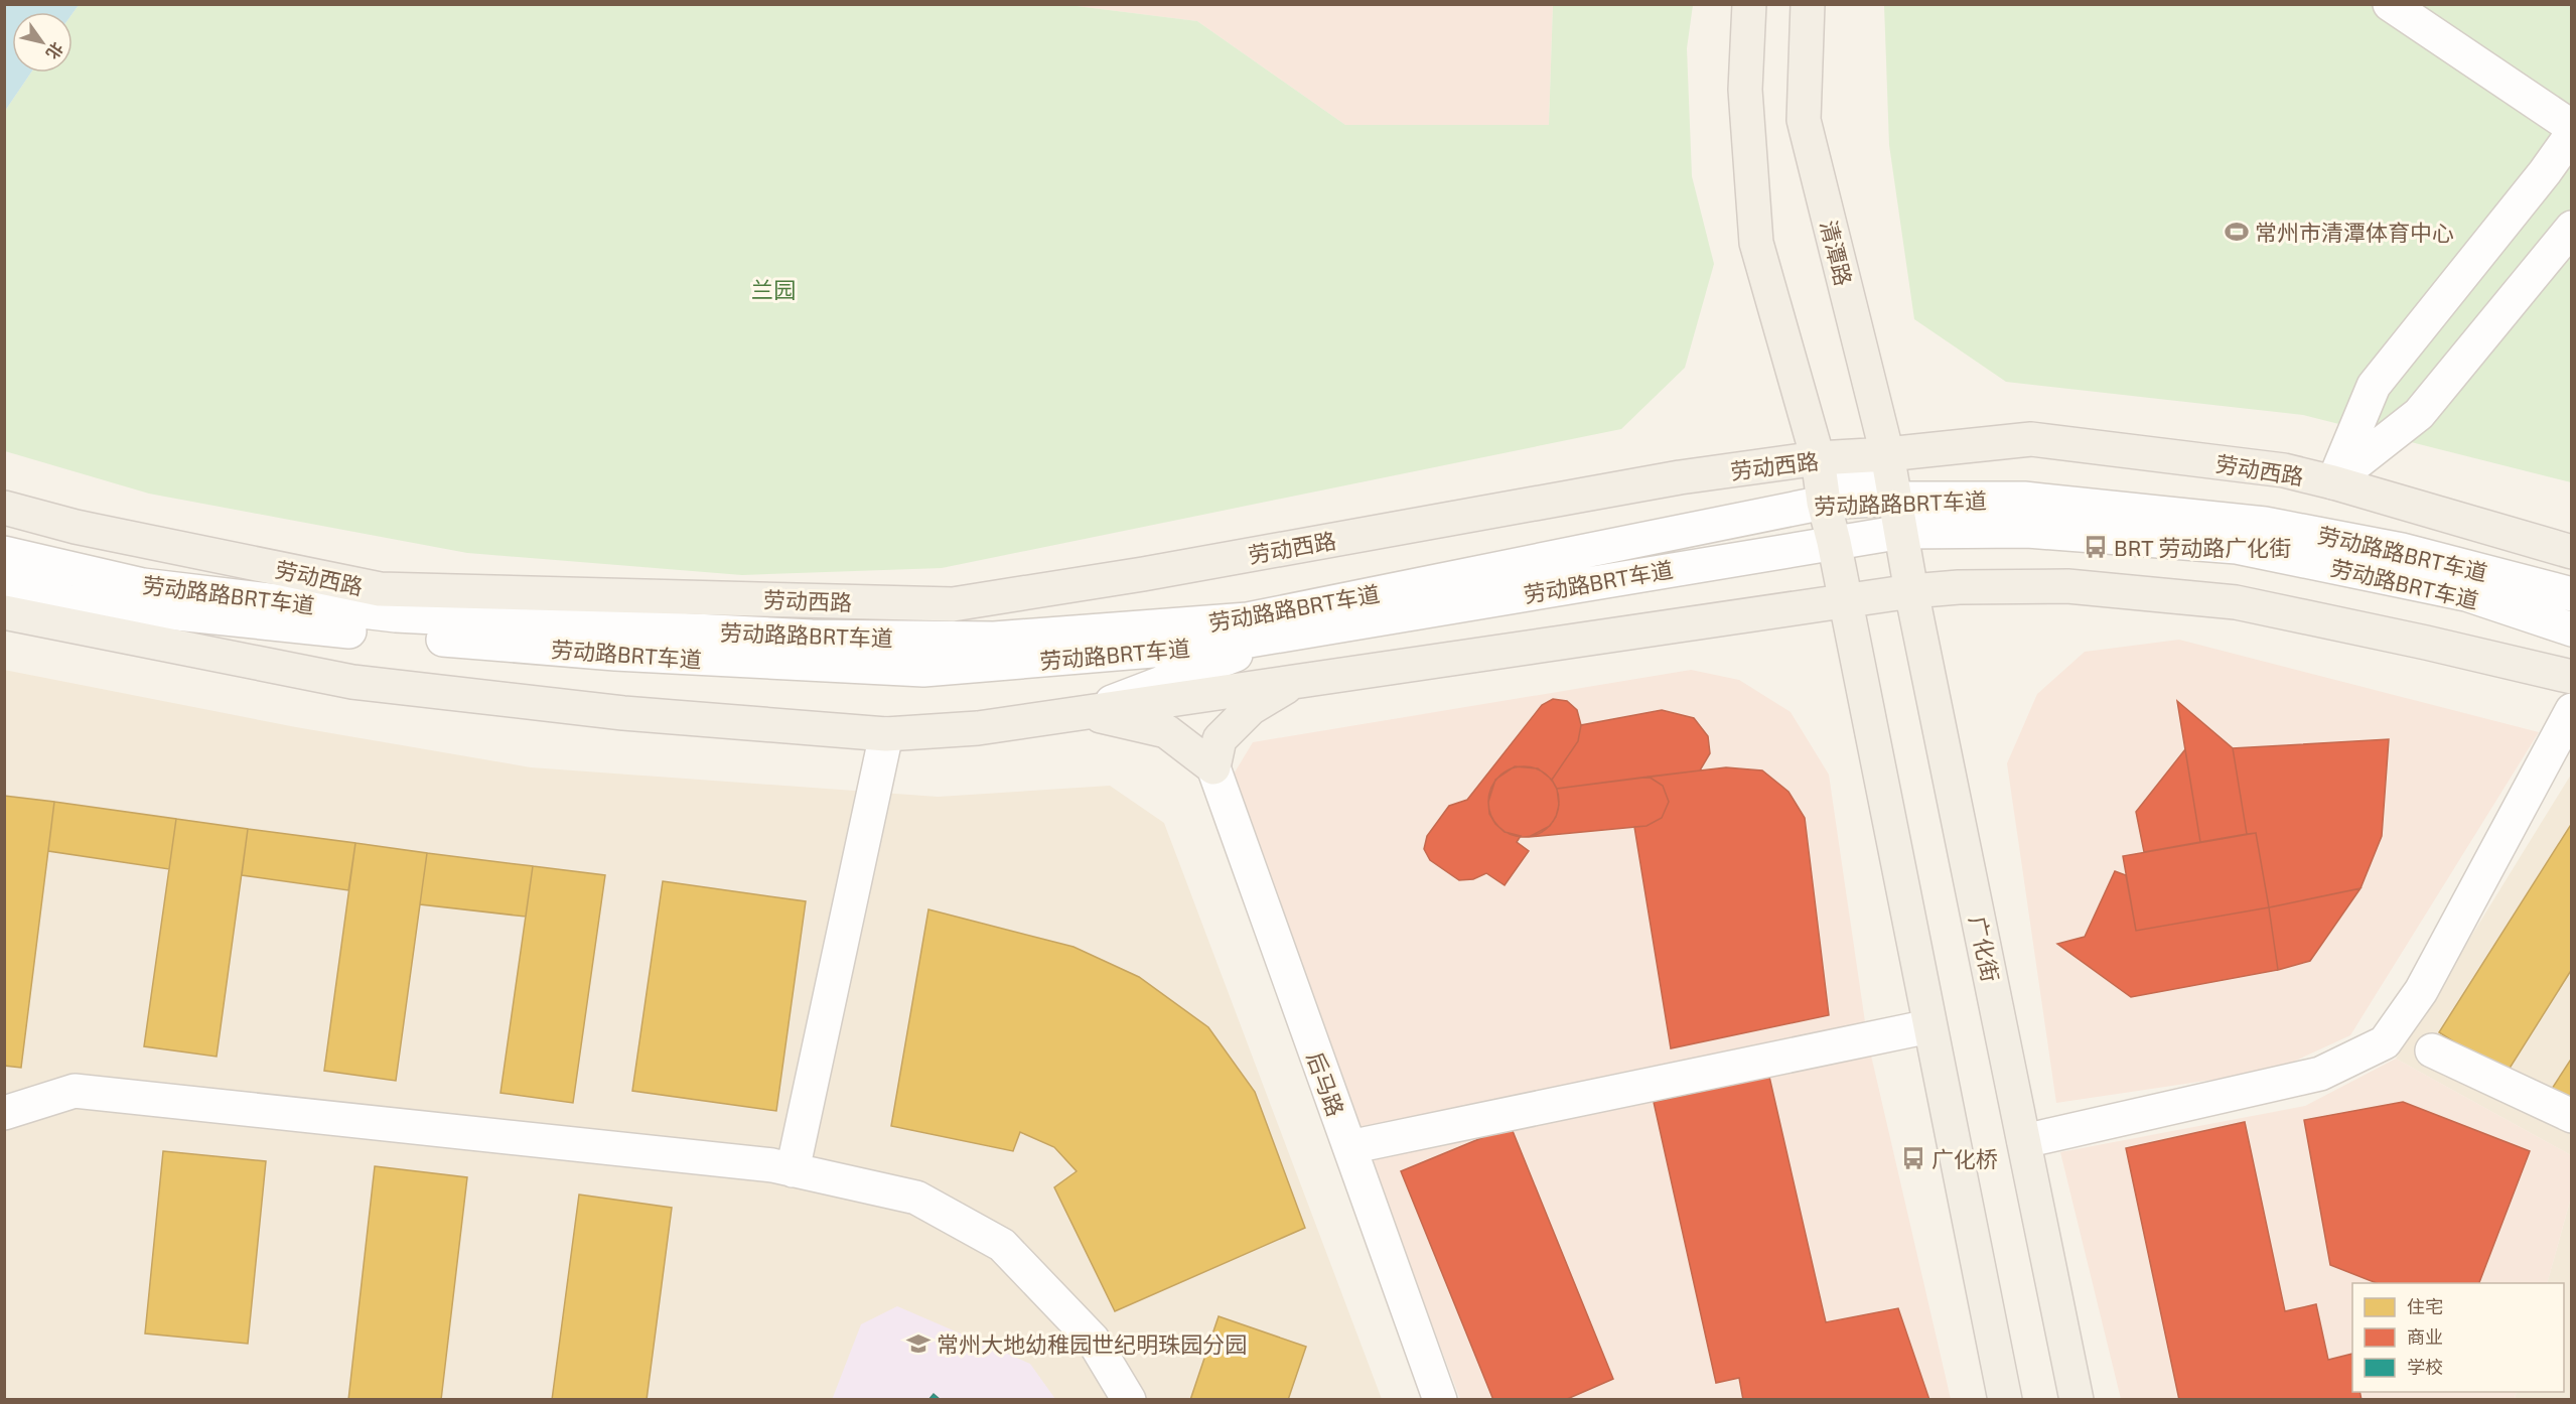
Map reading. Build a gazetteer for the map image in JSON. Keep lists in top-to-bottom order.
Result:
{
  "streets": {
    "main road": ["清潭路", "劳动西路", "广化街"],
    "street": ["劳动路路BRT车道", "劳动路BRT车道", "后马路"]
  },
  "crossings": [
    ["清潭路", "劳动西路"],
    ["清潭路", "劳动路路BRT车道"],
    ["清潭路", "广化街"],
    ["劳动路路BRT车道", "广化街"],
    ["劳动路BRT车道", "广化街"]
  ],
  "parks": ["兰园"],
  "places": {
    "sports": ["常州市清潭体育中心"],
    "bus stop": ["BRT 劳动路广化街", "广化桥"],
    "school or university": ["常州大地幼稚园世纪明珠园分园"]
  },
  "legend": ["住宅", "商业", "学校"],
  "north": "bottom right"
}
